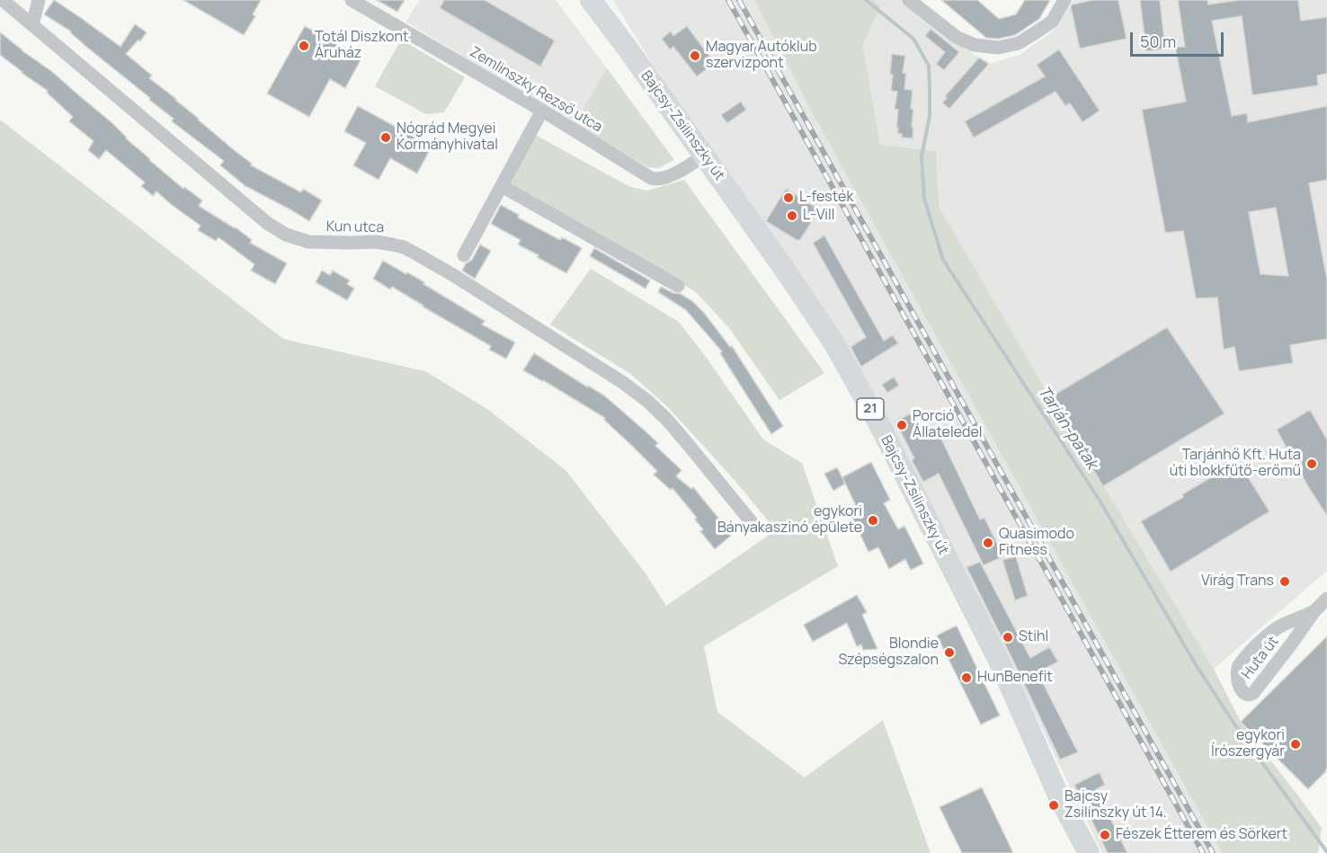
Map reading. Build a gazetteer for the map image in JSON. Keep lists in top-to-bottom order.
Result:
{
  "streets": {
    "main road": ["Bajcsy-Zsilinszky út", "21"],
    "street": ["Zemlinszky Rezső utca", "Kun utca", "Huta út"]
  },
  "crossings": [
    ["Zemlinszky Rezső utca", "Bajcsy-Zsilinszky út"]
  ],
  "water": ["Tarján-patak"],
  "places": [
    "Totál Diszkont Áruház",
    "Magyar Autóklub szervizpont",
    "Nógrád Megyei Kormányhivatal",
    "L-festék",
    "L-Vill",
    "Porció Állateledel",
    "Tarjánhő Kft. Huta úti blokkfűtő-erőmű",
    "egykori Bányakaszinó épülete",
    "Quasimodo Fitness",
    "Virág Trans",
    "Stihl",
    "Blondie Szépségszalon",
    "HunBenefit",
    "egykori Írószergyár",
    "Bajcsy Zsilinszky út 14.",
    "Fészek Étterem és Sörkert"
  ],
  "scale_bar": "50 m"
}
